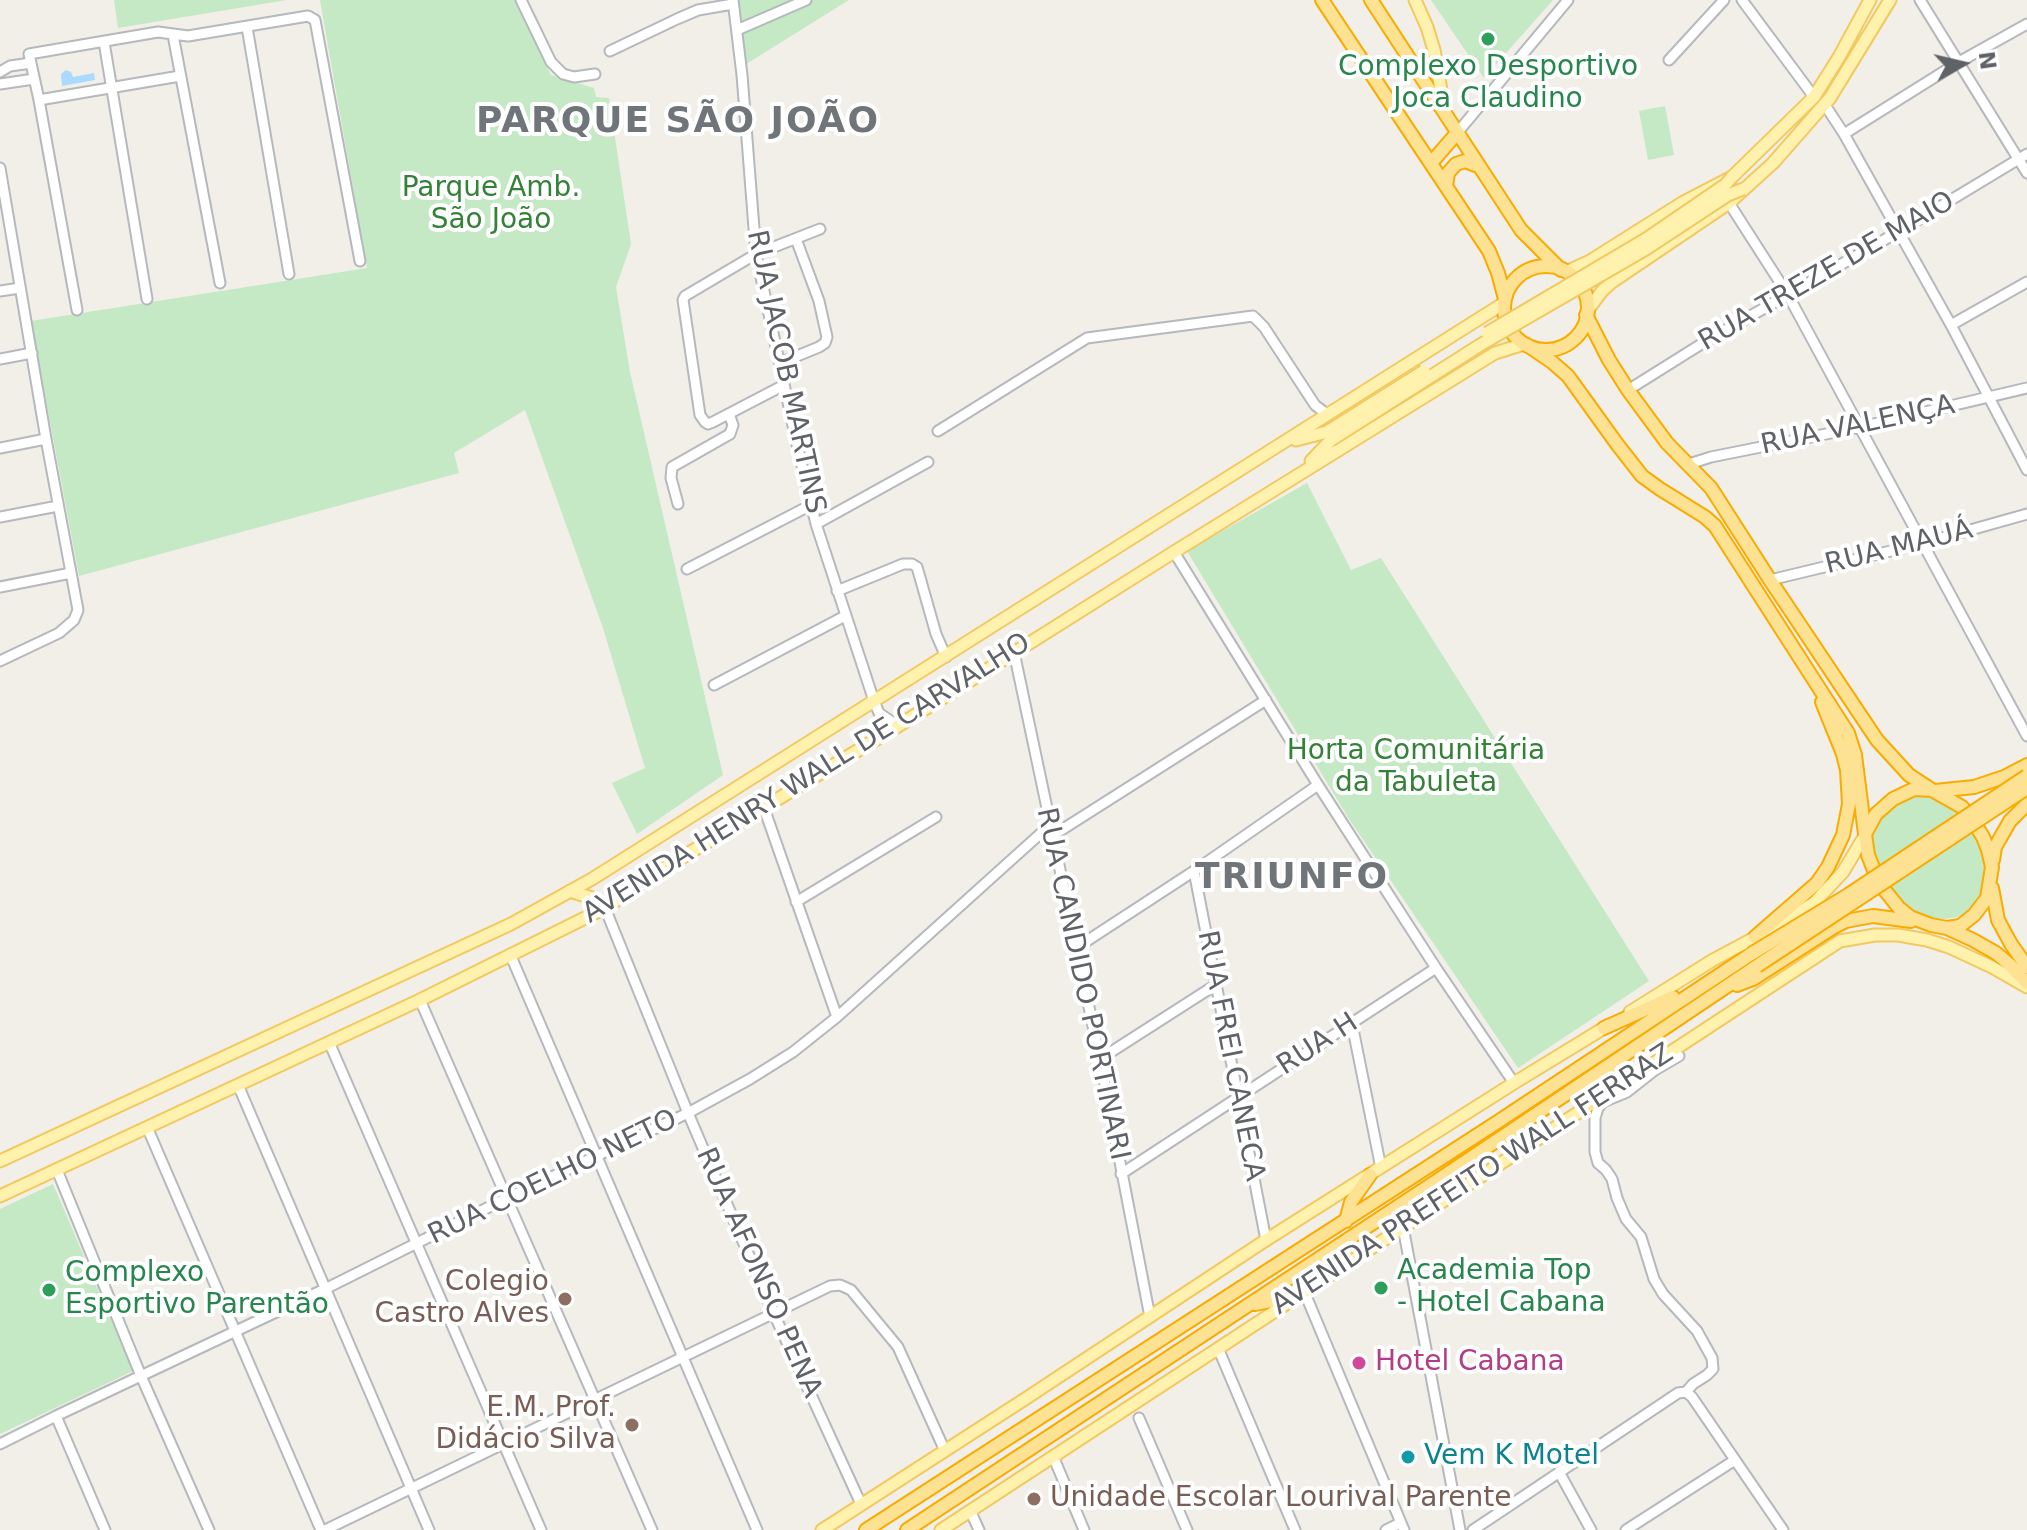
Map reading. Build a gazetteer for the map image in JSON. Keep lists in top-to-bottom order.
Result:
{
  "streets": {
    "highway": ["AVENIDA HENRY WALL DE CARVALHO", "AVENIDA PREFEITO WALL FERRAZ"],
    "street": [
      "RUA TREZE DE MAIO",
      "RUA JACOB MARTINS",
      "RUA VALENÇA",
      "RUA MAUÁ",
      "RUA CANDIDO PORTINARI",
      "RUA H",
      "RUA FREI CANECA",
      "RUA COELHO NETO",
      "RUA AFONSO PENA"
    ]
  },
  "crossings": [
    ["RUA JACOB MARTINS", "AVENIDA HENRY WALL DE CARVALHO"],
    ["AVENIDA HENRY WALL DE CARVALHO", "RUA CANDIDO PORTINARI"],
    ["AVENIDA HENRY WALL DE CARVALHO", "RUA AFONSO PENA"],
    ["RUA CANDIDO PORTINARI", "RUA H"],
    ["RUA CANDIDO PORTINARI", "RUA COELHO NETO"],
    ["RUA CANDIDO PORTINARI", "AVENIDA PREFEITO WALL FERRAZ"],
    ["RUA H", "RUA FREI CANECA"],
    ["RUA FREI CANECA", "AVENIDA PREFEITO WALL FERRAZ"],
    ["RUA COELHO NETO", "RUA AFONSO PENA"],
    ["AVENIDA PREFEITO WALL FERRAZ", "RUA AFONSO PENA"]
  ],
  "districts": ["PARQUE SÃO JOÃO", "TRIUNFO"],
  "parks": ["Parque Amb. São João", "Horta Comunitária da Tabuleta"],
  "places": [
    "Complexo Desportivo Joca Claudino",
    "Academia Top - Hotel Cabana",
    "Complexo Esportivo Parentão",
    "Colegio Castro Alves",
    "Hotel Cabana",
    "E.M. Prof. Didácio Silva",
    "Vem K Motel",
    "Unidade Escolar Lourival Parente"
  ],
  "north": "right"
}
